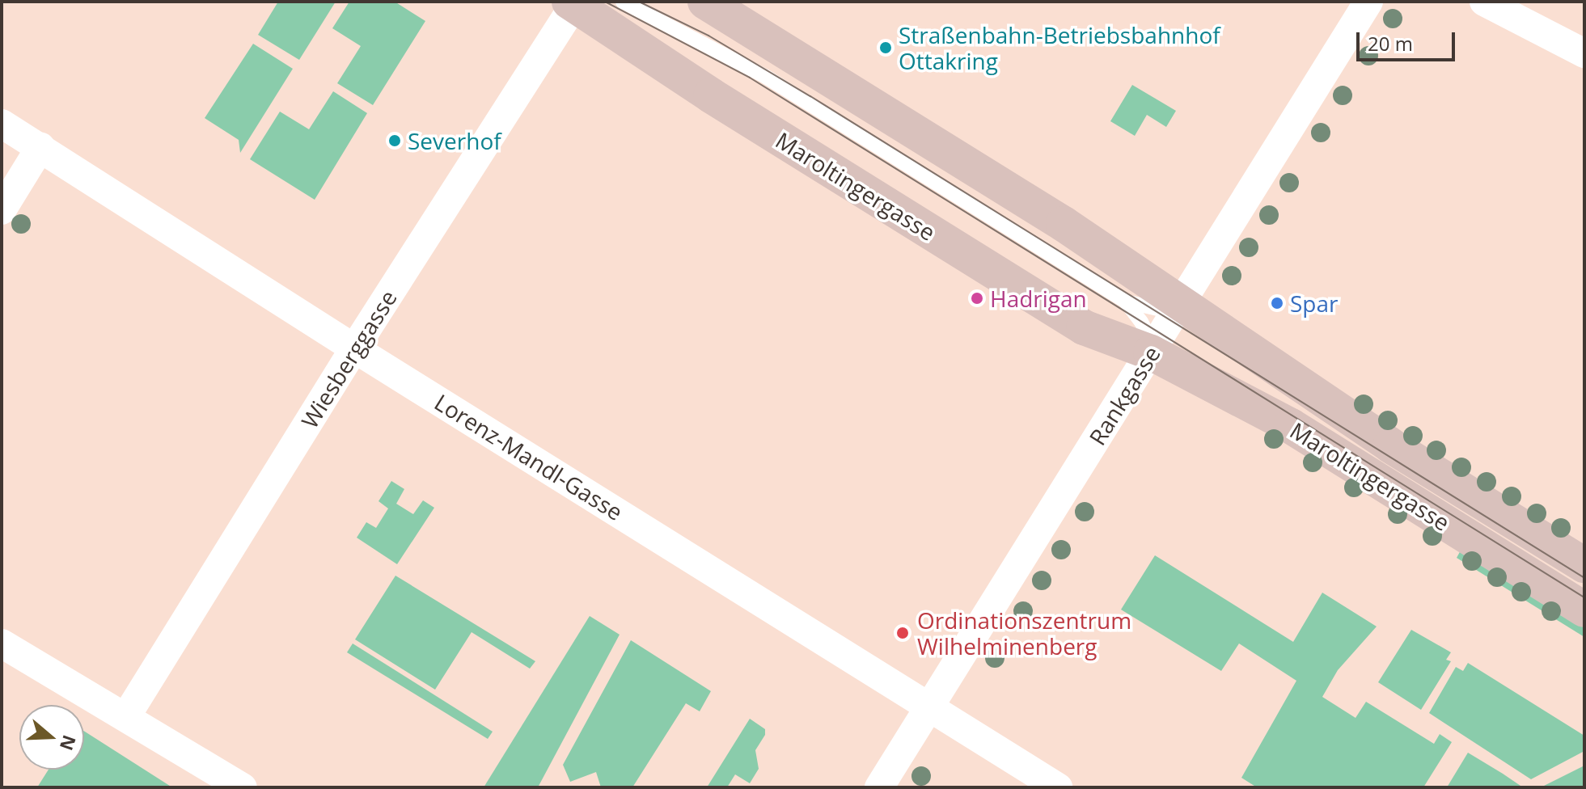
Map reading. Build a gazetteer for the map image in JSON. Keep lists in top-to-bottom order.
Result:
{
  "streets": {
    "main road": ["Maroltingergasse"],
    "street": ["Wiesberggasse", "Rankgasse", "Lorenz-Mandl-Gasse"]
  },
  "crossings": [
    ["Maroltingergasse", "Wiesberggasse"],
    ["Maroltingergasse", "Rankgasse"],
    ["Wiesberggasse", "Lorenz-Mandl-Gasse"],
    ["Rankgasse", "Lorenz-Mandl-Gasse"]
  ],
  "places": [
    "Straßenbahn-Betriebsbahnhof Ottakring",
    "Severhof",
    "Hadrigan",
    "Spar",
    "Ordinationszentrum Wilhelminenberg"
  ],
  "scale_bar": "20 m",
  "north": "right"
}
